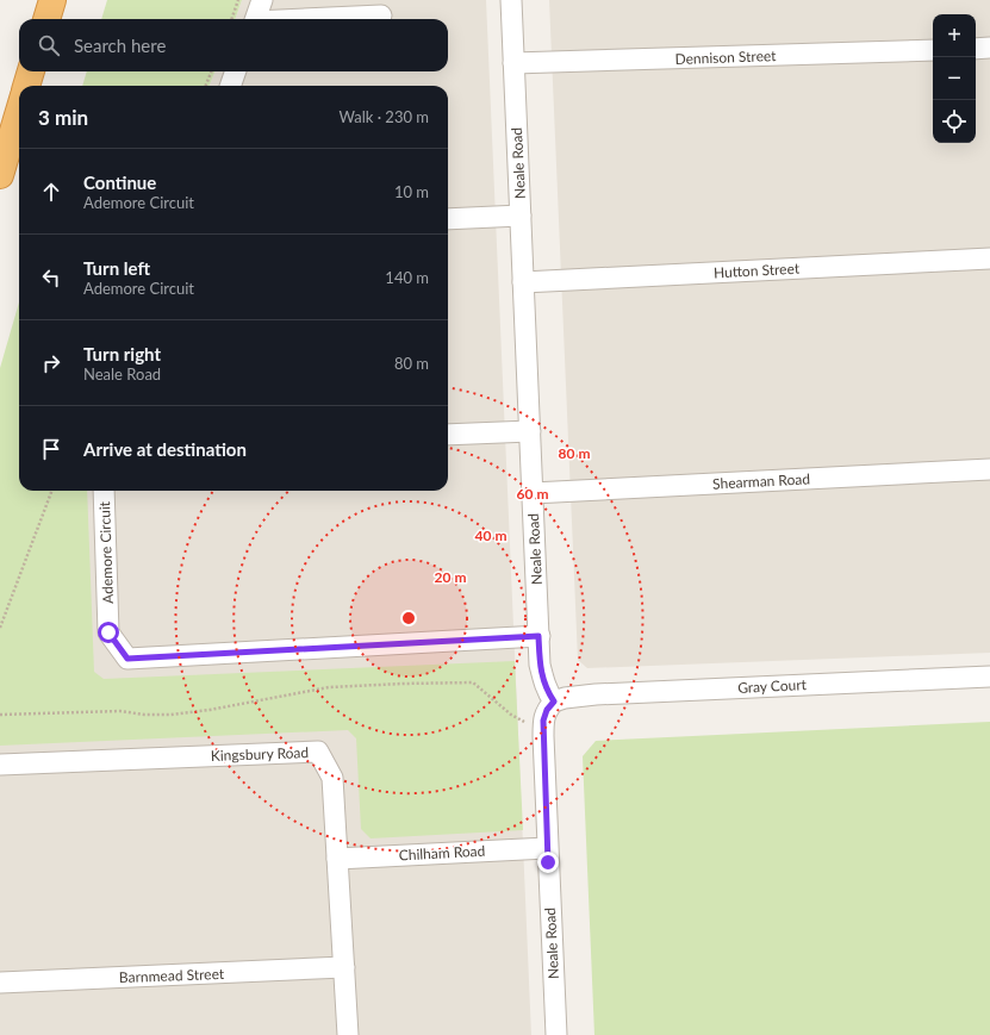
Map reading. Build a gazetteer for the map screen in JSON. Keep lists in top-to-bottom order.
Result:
{
  "streets": {
    "street": [
      "Dennison Street",
      "Neale Road",
      "Hutton Street",
      "Shearman Road",
      "Ademore Circuit",
      "Gray Court",
      "Kingsbury Road",
      "Chilham Road",
      "Barnmead Street"
    ]
  },
  "crossings": [
    ["Dennison Street", "Neale Road"],
    ["Neale Road", "Hutton Street"],
    ["Neale Road", "Shearman Road"],
    ["Neale Road", "Ademore Circuit"],
    ["Neale Road", "Gray Court"],
    ["Neale Road", "Chilham Road"],
    ["Kingsbury Road", "Chilham Road"],
    ["Kingsbury Road", "Barnmead Street"]
  ],
  "page": {
    "map_buttons": ["+", "−"],
    "search": "Search here",
    "heading": ["3 min", "Walk · 230 m"],
    "list": [
      ["Continue", "Ademore Circuit", "10 m"],
      ["Turn left", "Ademore Circuit", "140 m"],
      ["Turn right", "Neale Road", "80 m"],
      "Arrive at destination"
    ]
  },
  "rings": [
    "80 m",
    "60 m",
    "40 m",
    "20 m"
  ]
}
